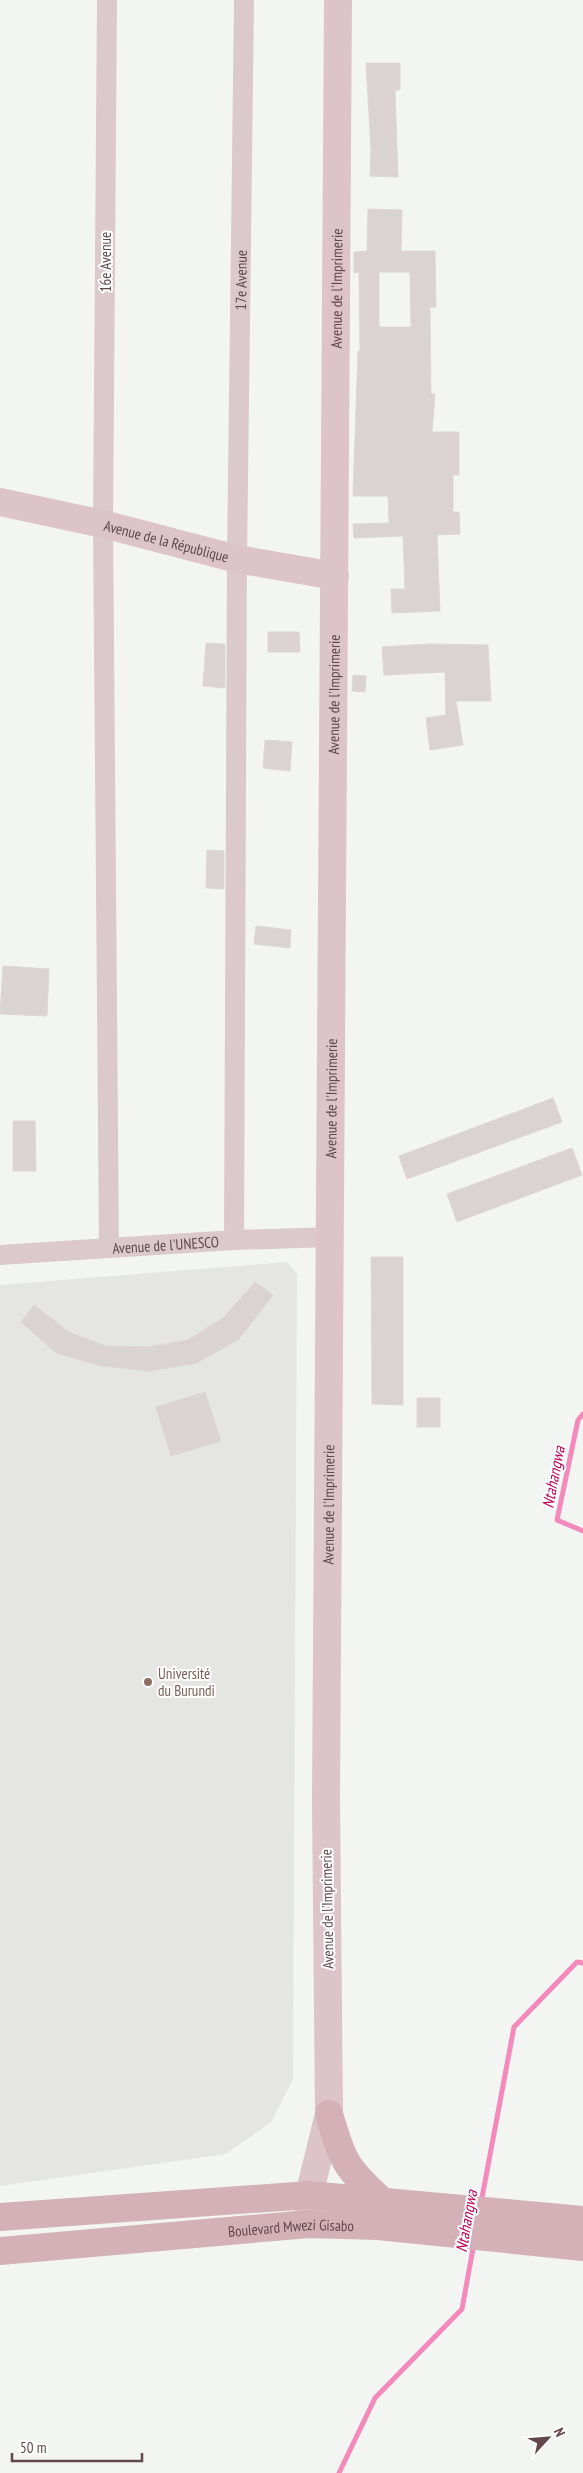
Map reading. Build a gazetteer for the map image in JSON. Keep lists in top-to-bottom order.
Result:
{
  "streets": {
    "main road": ["Boulevard Mwezi Gisabo"],
    "street": [
      "16e Avenue",
      "17e Avenue",
      "Avenue de l'Imprimerie",
      "Avenue de la République",
      "Avenue de l'UNESCO"
    ]
  },
  "crossings": [
    ["16e Avenue", "Avenue de la République"],
    ["16e Avenue", "Avenue de l'UNESCO"],
    ["17e Avenue", "Avenue de la République"],
    ["17e Avenue", "Avenue de l'UNESCO"],
    ["Avenue de l'Imprimerie", "Avenue de la République"],
    ["Avenue de l'Imprimerie", "Avenue de l'UNESCO"],
    ["Avenue de l'Imprimerie", "Boulevard Mwezi Gisabo"]
  ],
  "water": ["Ntahangwa"],
  "places": ["Université du Burundi"],
  "scale_bar": "50 m",
  "north": "top right"
}
